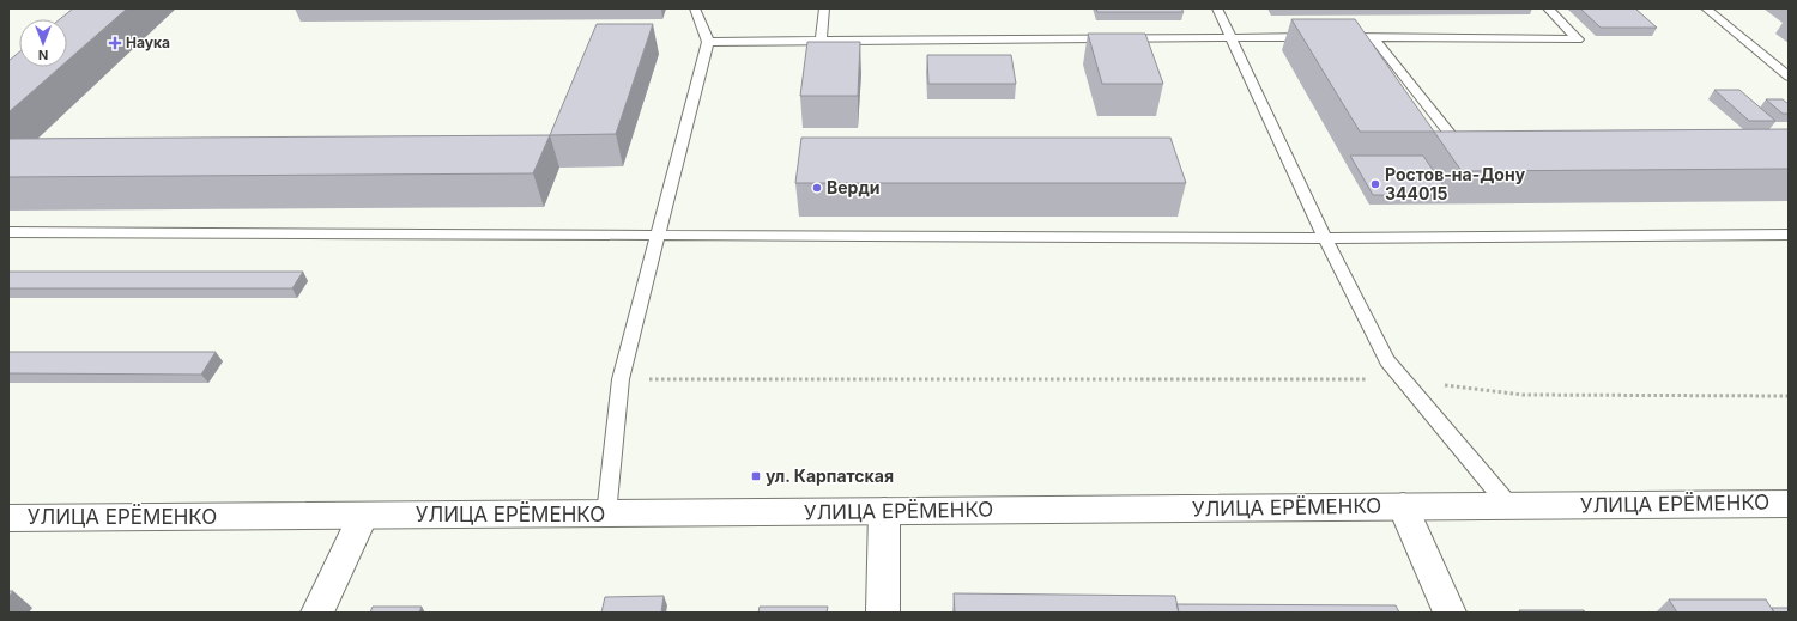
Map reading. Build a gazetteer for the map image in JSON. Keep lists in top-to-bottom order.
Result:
{
  "streets": {
    "main road": ["УЛИЦА ЕРЁМЕНКО"]
  },
  "places": {
    "health": ["Наука"],
    "other": ["Ростов-на-Дону 344015", "Верди"],
    "transit": ["ул. Карпатская"]
  },
  "north": "bottom"
}
